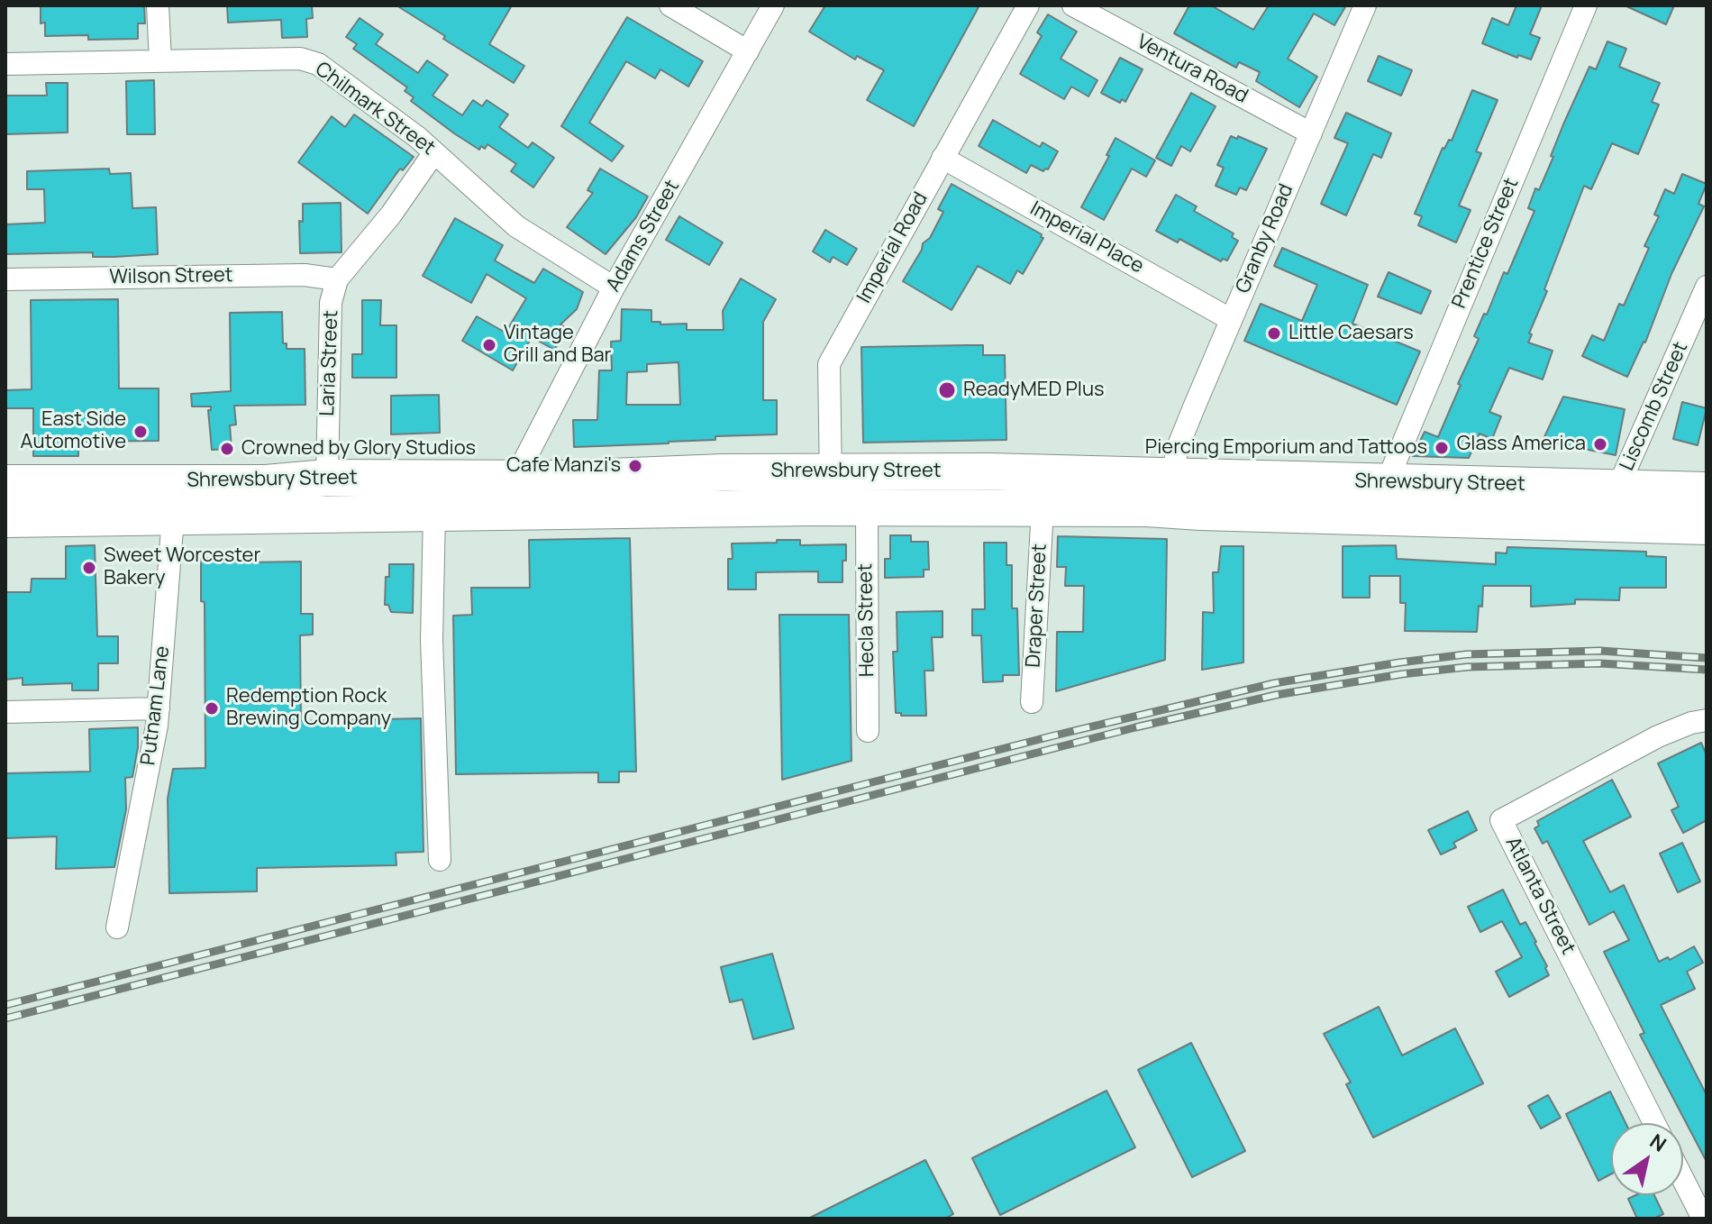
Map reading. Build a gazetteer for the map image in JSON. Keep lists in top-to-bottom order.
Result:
{
  "streets": {
    "main road": ["Shrewsbury Street"],
    "street": [
      "Ventura Road",
      "Chilmark Street",
      "Adams Street",
      "Imperial Place",
      "Granby Road",
      "Prentice Street",
      "Imperial Road",
      "Wilson Street",
      "Laria Street",
      "Liscomb Street",
      "Draper Street",
      "Hecla Street",
      "Putnam Lane",
      "Atlanta Street"
    ]
  },
  "crossings": [
    ["Ventura Road", "Granby Road"],
    ["Chilmark Street", "Adams Street"],
    ["Chilmark Street", "Laria Street"],
    ["Adams Street", "Shrewsbury Street"],
    ["Imperial Place", "Granby Road"],
    ["Imperial Place", "Imperial Road"],
    ["Granby Road", "Shrewsbury Street"],
    ["Prentice Street", "Shrewsbury Street"],
    ["Imperial Road", "Shrewsbury Street"],
    ["Wilson Street", "Laria Street"],
    ["Laria Street", "Shrewsbury Street"],
    ["Liscomb Street", "Shrewsbury Street"],
    ["Shrewsbury Street", "Draper Street"],
    ["Shrewsbury Street", "Hecla Street"],
    ["Shrewsbury Street", "Putnam Lane"]
  ],
  "places": [
    "Little Caesars",
    "Vintage Grill and Bar",
    "ReadyMED Plus",
    "East Side Automotive",
    "Glass America",
    "Piercing Emporium and Tattoos",
    "Crowned by Glory Studios",
    "Cafe Manzi's",
    "Sweet Worcester Bakery",
    "Redemption Rock Brewing Company"
  ],
  "north": "top right"
}
